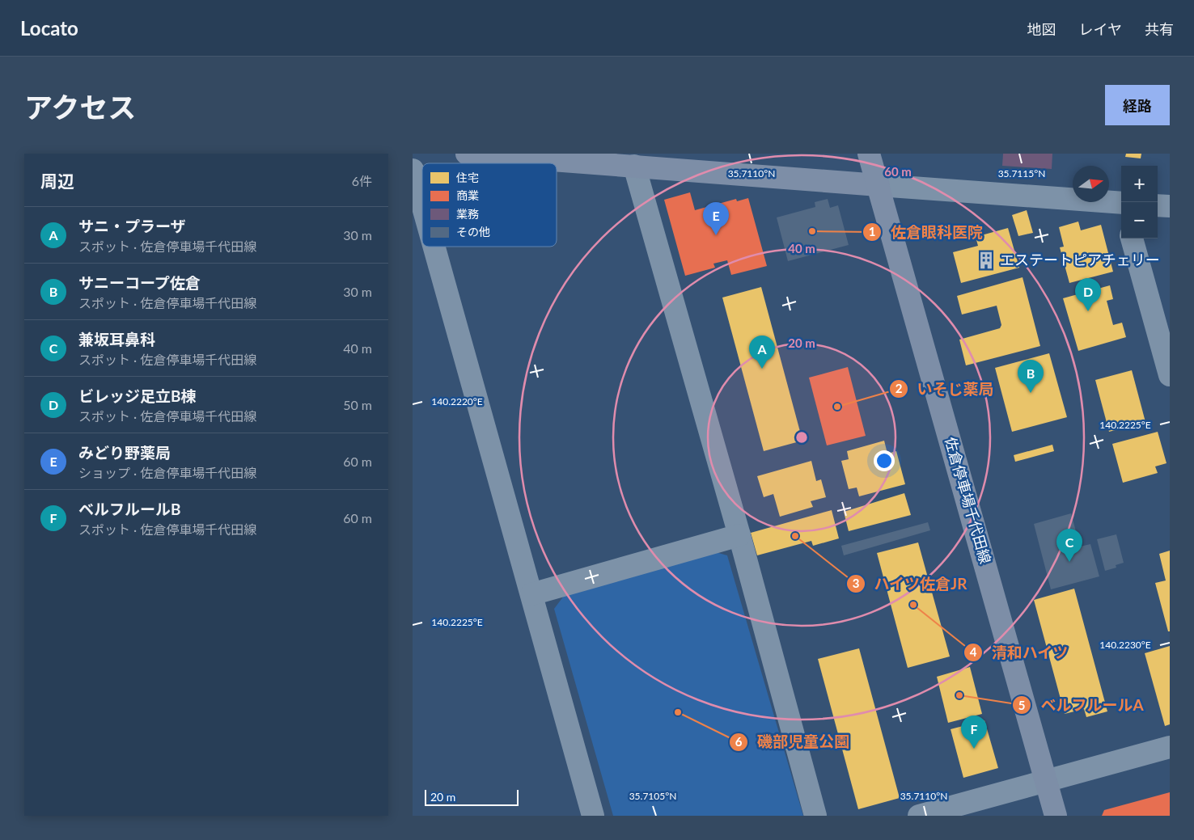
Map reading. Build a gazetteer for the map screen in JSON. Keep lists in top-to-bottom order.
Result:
{
  "streets": {
    "main road": ["佐倉停車場千代田線"]
  },
  "places": {
    "other": [
      "佐倉眼科医院",
      "いそじ薬局",
      "ハイツ佐倉JR",
      "清和ハイツ",
      "ベルフルールA",
      "磯部児童公園"
    ],
    "building": ["エステートピアチェリー"]
  },
  "legend": [
    "住宅",
    "商業",
    "業務",
    "その他"
  ],
  "scale_bar": "20 m",
  "north": "right",
  "page": {
    "header": "Locato",
    "nav": ["地図", "レイヤ", "共有"],
    "title": "アクセス",
    "buttons": "経路",
    "heading": ["周辺", "6件"],
    "map_buttons": ["+", "−"],
    "pins": [
      "E",
      "D",
      "A",
      "B",
      "C",
      "F"
    ],
    "list": [
      {
        "mark": "A",
        "name": "サニ・プラーザ",
        "note": "スポット · 佐倉停車場千代田線",
        "value": "30 m"
      },
      {
        "mark": "B",
        "name": "サニーコープ佐倉",
        "note": "スポット · 佐倉停車場千代田線",
        "value": "30 m"
      },
      {
        "mark": "C",
        "name": "兼坂耳鼻科",
        "note": "スポット · 佐倉停車場千代田線",
        "value": "40 m"
      },
      {
        "mark": "D",
        "name": "ビレッジ足立B棟",
        "note": "スポット · 佐倉停車場千代田線",
        "value": "50 m"
      },
      {
        "mark": "E",
        "name": "みどり野薬局",
        "note": "ショップ · 佐倉停車場千代田線",
        "value": "60 m"
      },
      {
        "mark": "F",
        "name": "ベルフルールB",
        "note": "スポット · 佐倉停車場千代田線",
        "value": "60 m"
      }
    ],
    "scale": "20 m"
  },
  "coordinates": [
    "35.7110°N",
    "35.7115°N",
    "140.2220°E",
    "140.2225°E",
    "140.2230°E",
    "35.7105°N"
  ],
  "rings": ["60 m", "40 m", "20 m"]
}
